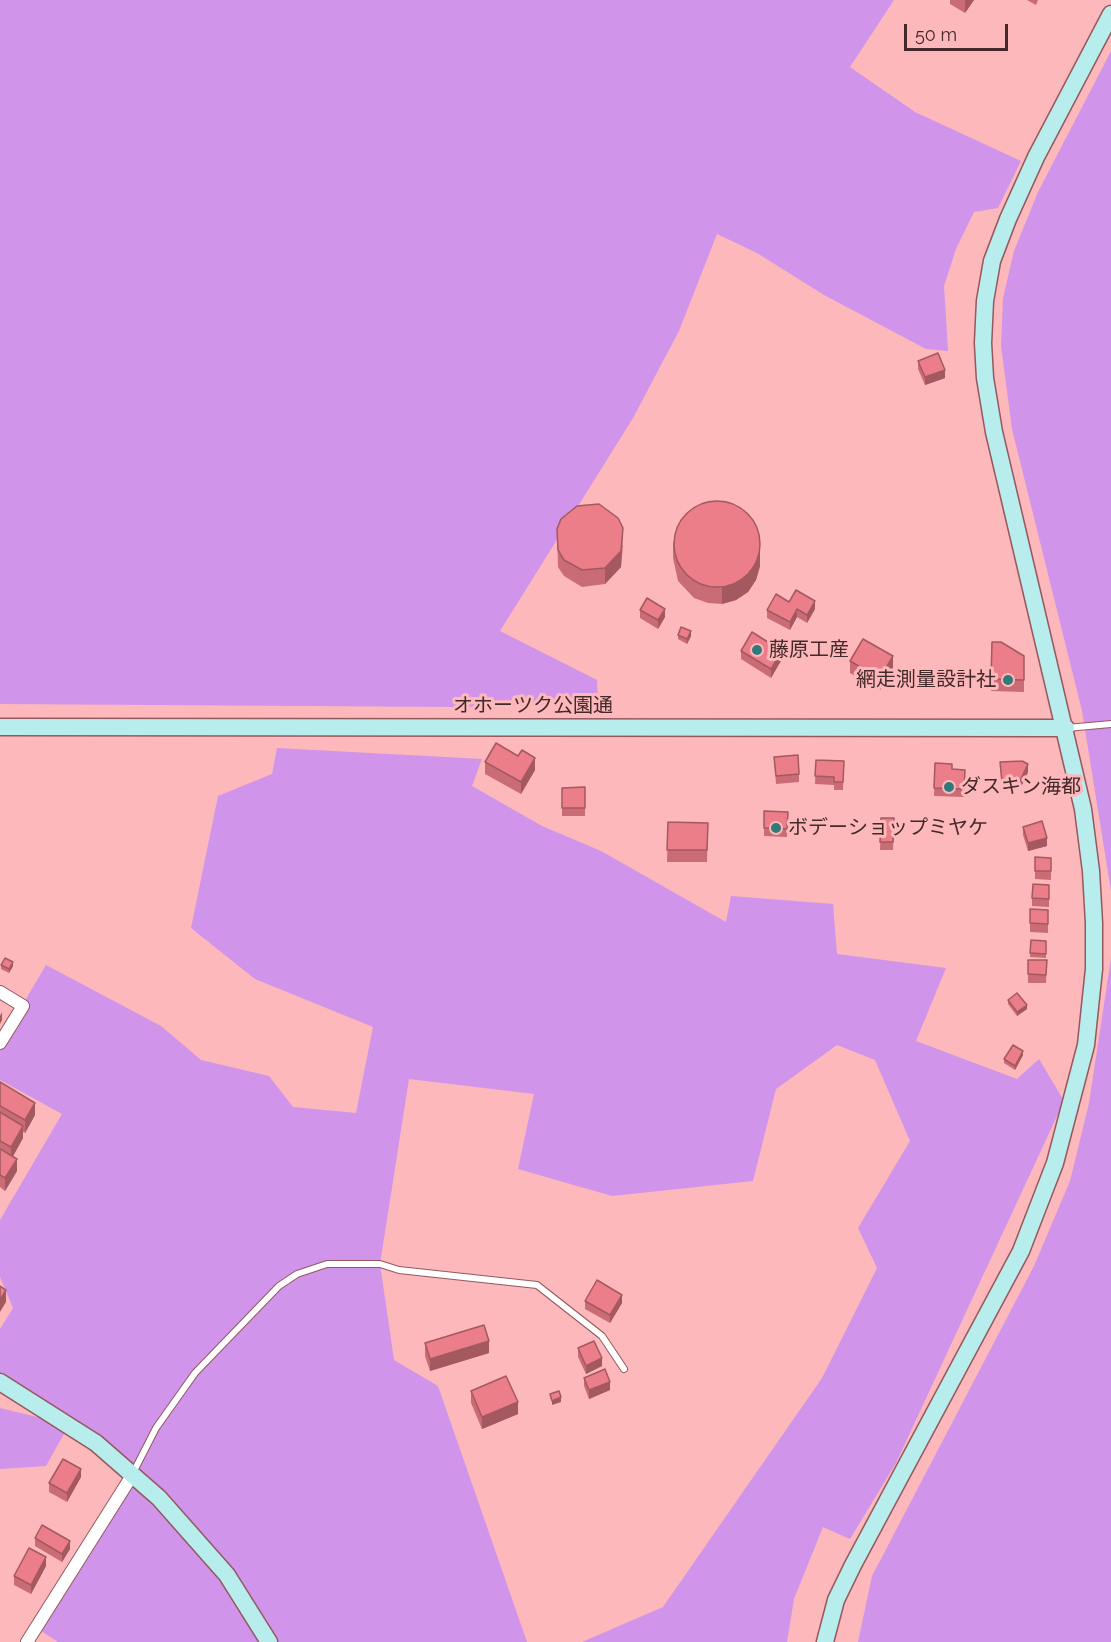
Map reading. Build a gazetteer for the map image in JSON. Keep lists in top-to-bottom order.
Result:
{
  "streets": {
    "street": ["オホーツク公園通"]
  },
  "places": [
    "藤原工産",
    "網走測量設計社",
    "ダスキン海都",
    "ボデーショップミヤケ"
  ],
  "scale_bar": "50 m"
}
